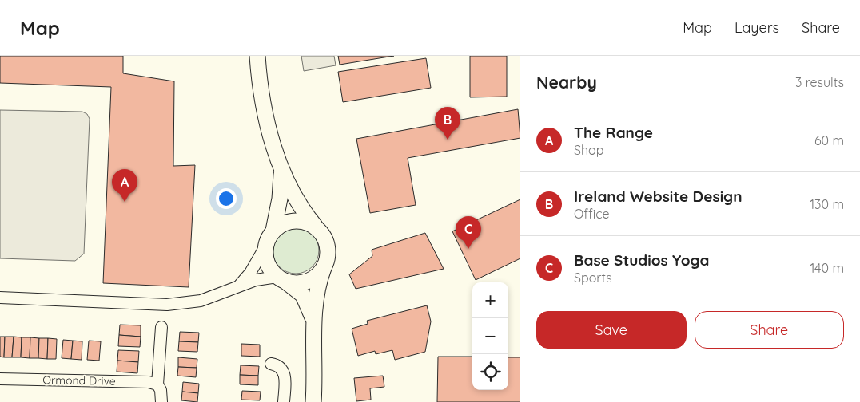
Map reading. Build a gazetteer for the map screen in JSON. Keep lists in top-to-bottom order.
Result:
{
  "streets": {
    "street": ["Ormond Drive"]
  },
  "page": {
    "header": "Map",
    "nav": ["Map", "Layers", "Share"],
    "heading": ["Nearby", "3 results"],
    "pins": ["B", "A", "C"],
    "list": [
      {
        "mark": "A",
        "name": "The Range",
        "note": "Shop",
        "value": "60 m"
      },
      {
        "mark": "B",
        "name": "Ireland Website Design",
        "note": "Office",
        "value": "130 m"
      },
      {
        "mark": "C",
        "name": "Base Studios Yoga",
        "note": "Sports",
        "value": "140 m"
      }
    ],
    "map_buttons": ["+", "−"],
    "buttons": ["Save", "Share"]
  }
}
